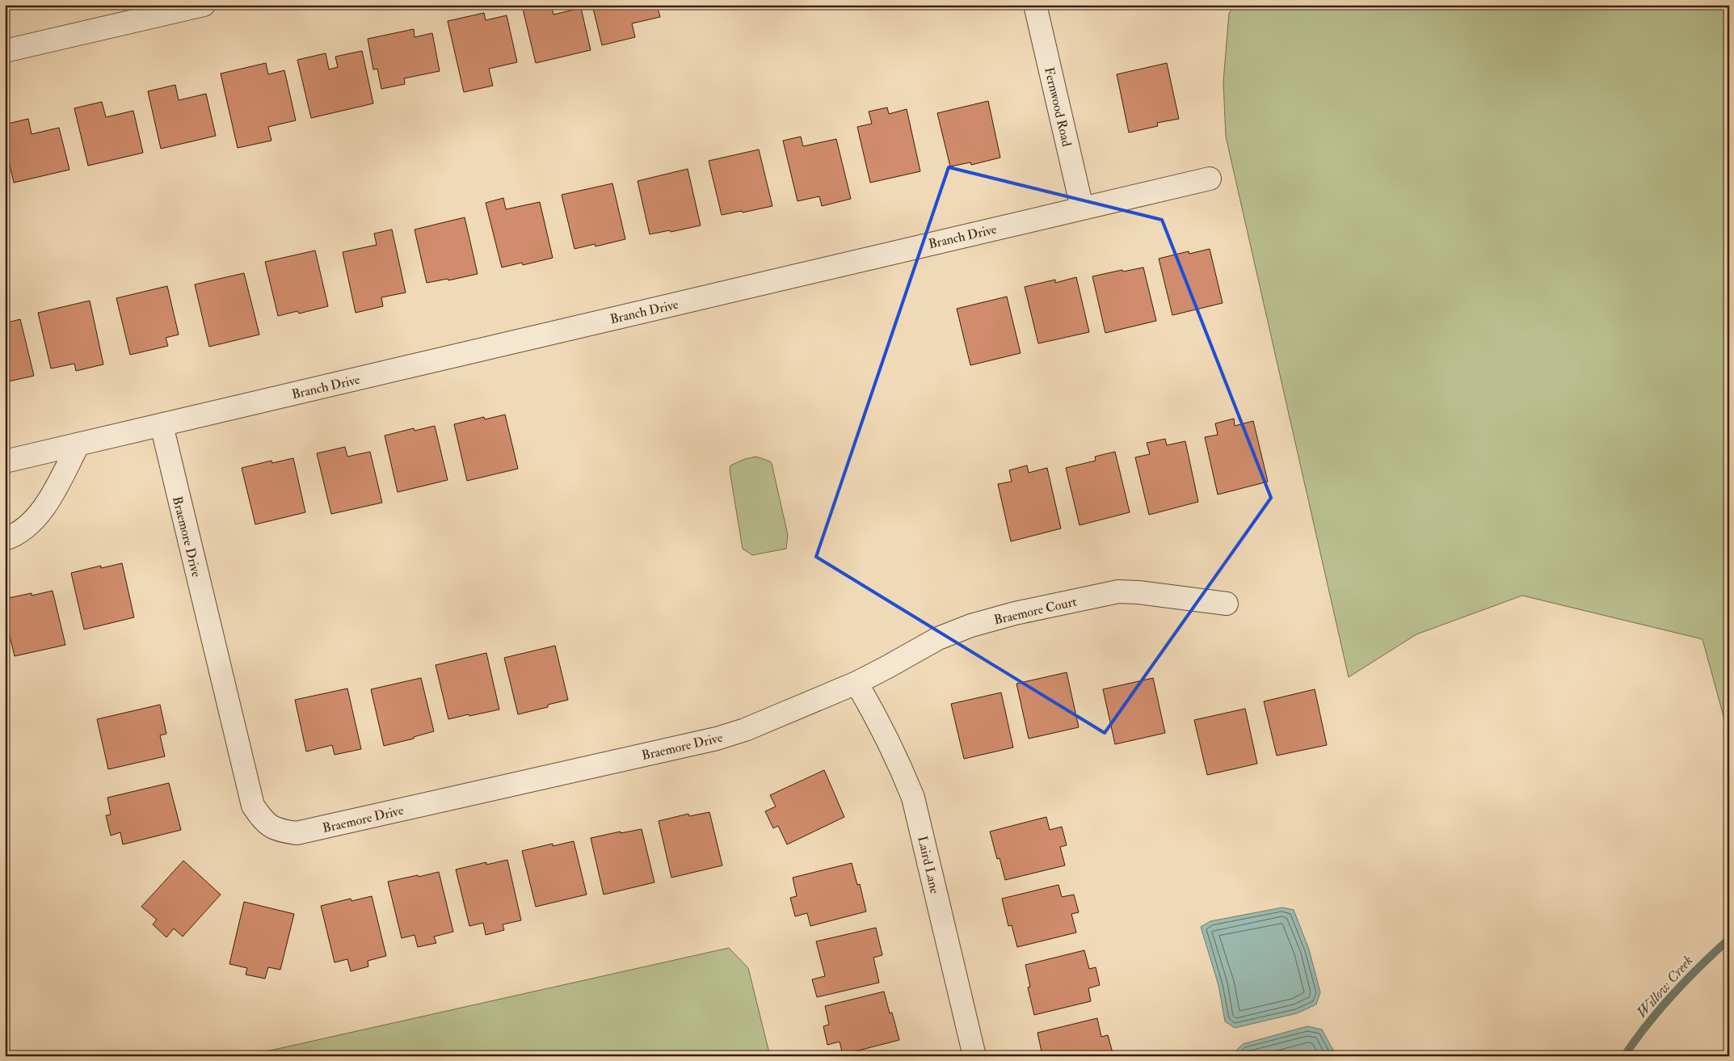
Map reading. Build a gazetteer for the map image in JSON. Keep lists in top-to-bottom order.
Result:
{
  "streets": {
    "street": [
      "Fernwood Road",
      "Branch Drive",
      "Braemore Drive",
      "Braemore Court",
      "Laird Lane"
    ]
  },
  "crossings": [
    ["Fernwood Road", "Branch Drive"],
    ["Branch Drive", "Braemore Drive"],
    ["Braemore Drive", "Braemore Court"],
    ["Braemore Drive", "Laird Lane"],
    ["Braemore Court", "Laird Lane"]
  ],
  "water": ["Willow Creek"]
}
